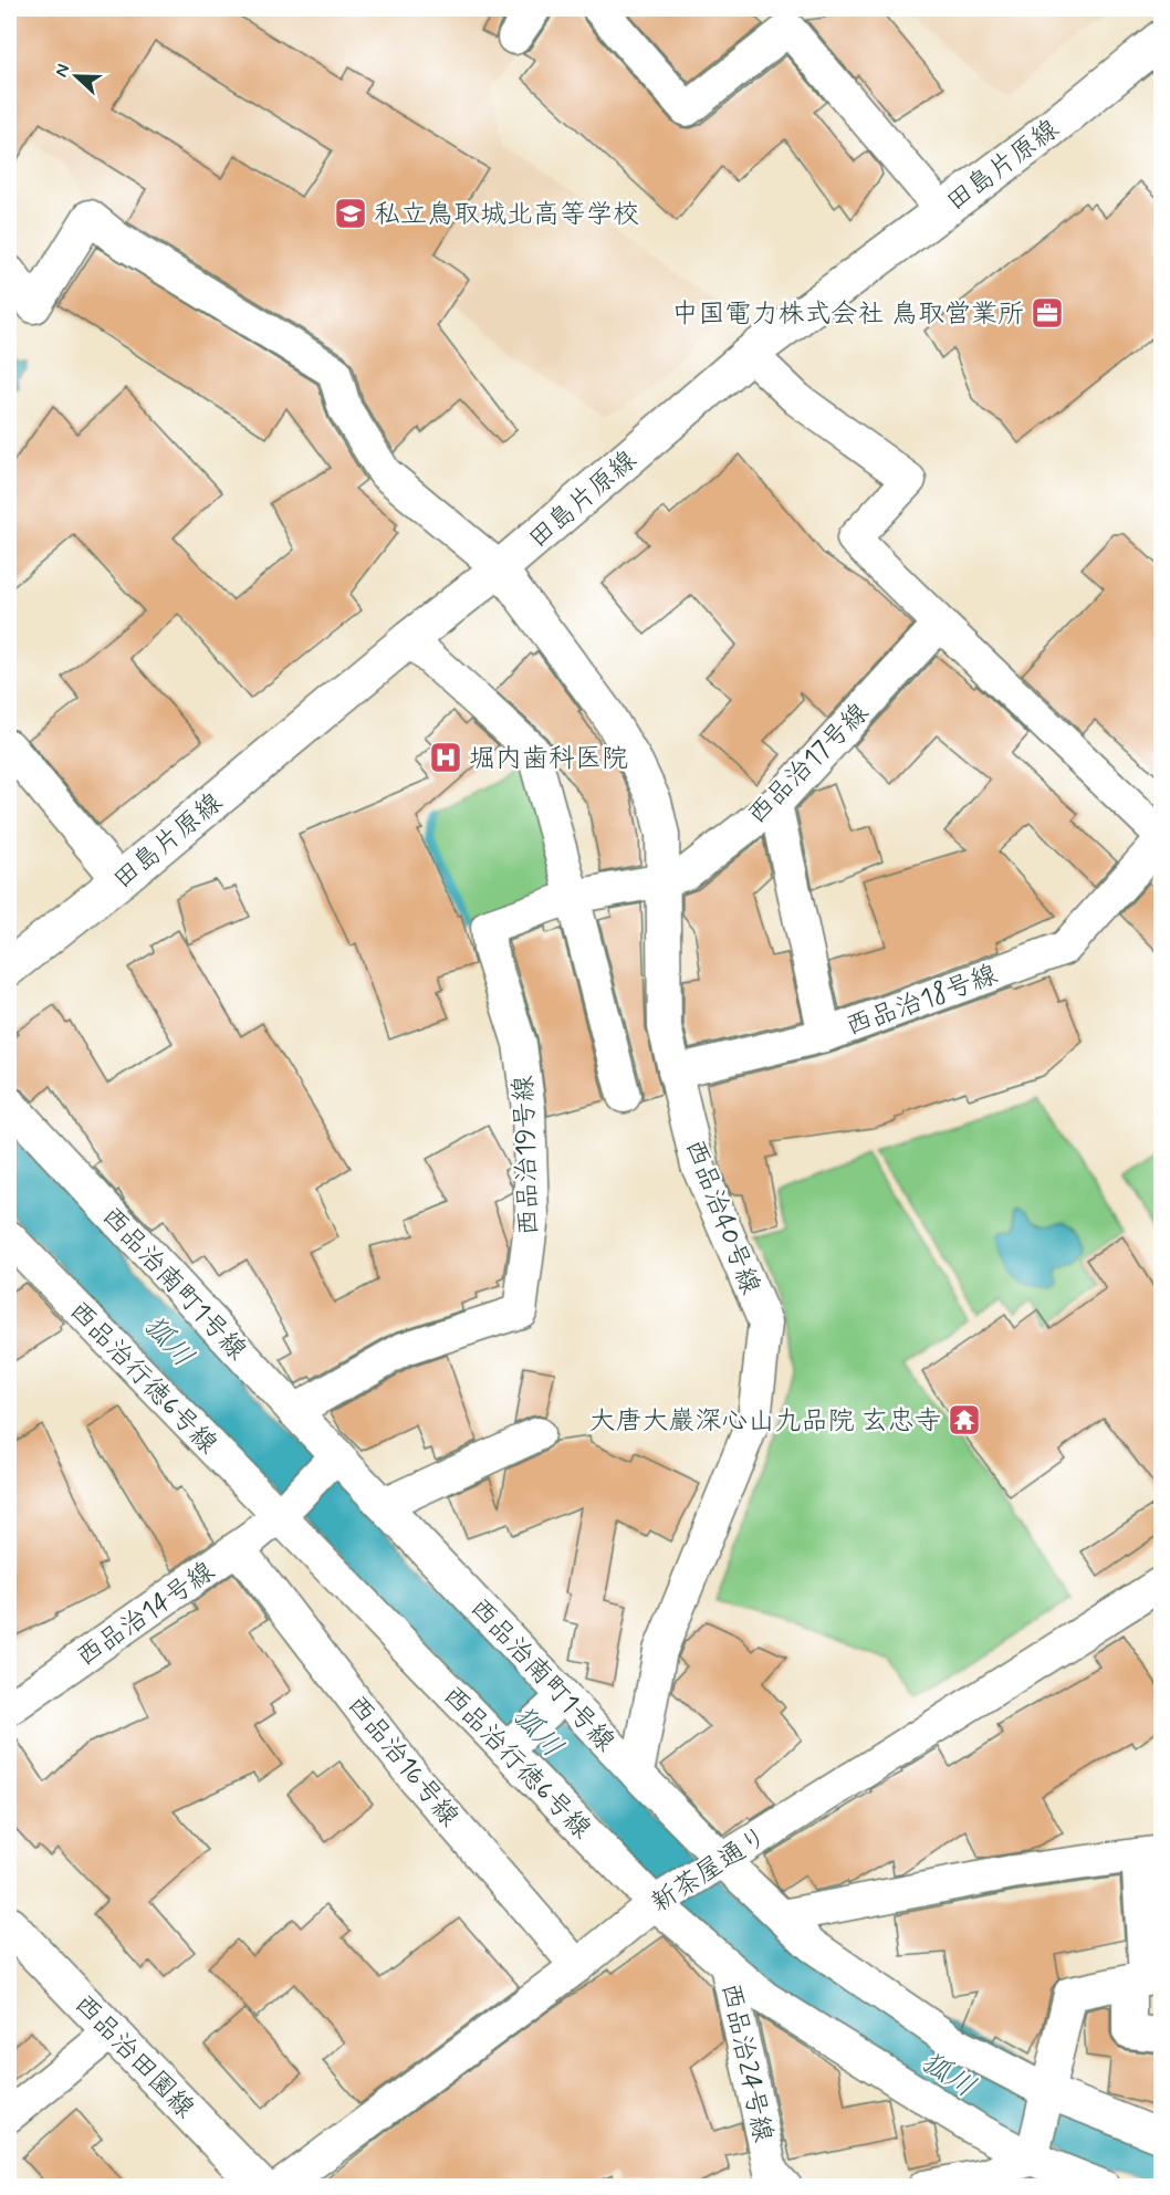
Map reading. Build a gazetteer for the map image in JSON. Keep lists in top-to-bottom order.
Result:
{
  "streets": {
    "main road": ["田島片原線", "西品治田園線"],
    "street": [
      "西品治17号線",
      "西品治18号線",
      "西品治19号線",
      "西品治40号線",
      "西品治南町1号線",
      "西品治行徳6号線",
      "西品治14号線",
      "西品治16号線",
      "新茶屋通り",
      "西品治24号線"
    ]
  },
  "crossings": [
    ["田島片原線", "西品治40号線"],
    ["西品治17号線", "西品治18号線"],
    ["西品治17号線", "西品治19号線"],
    ["西品治17号線", "西品治40号線"],
    ["西品治19号線", "西品治南町1号線"],
    ["西品治40号線", "西品治南町1号線"],
    ["西品治南町1号線", "西品治14号線"],
    ["西品治南町1号線", "新茶屋通り"],
    ["西品治行徳6号線", "西品治14号線"],
    ["西品治行徳6号線", "新茶屋通り"],
    ["西品治行徳6号線", "西品治24号線"],
    ["西品治14号線", "西品治16号線"],
    ["西品治16号線", "新茶屋通り"]
  ],
  "water": ["狐川"],
  "places": {
    "school or university": ["私立鳥取城北高等学校"],
    "office": ["中国電力株式会社 鳥取営業所"],
    "hospital": ["堀内歯科医院"],
    "temple": ["大唐大巖深心山九品院 玄忠寺"]
  },
  "north": "left"
}
